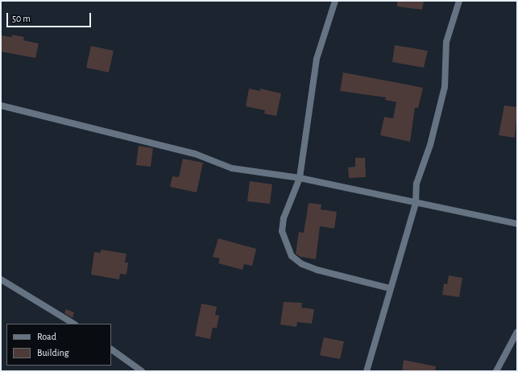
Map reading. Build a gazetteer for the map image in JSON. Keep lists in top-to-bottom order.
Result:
{
  "legend": ["Road", "Building"],
  "scale_bar": "50 m"
}
